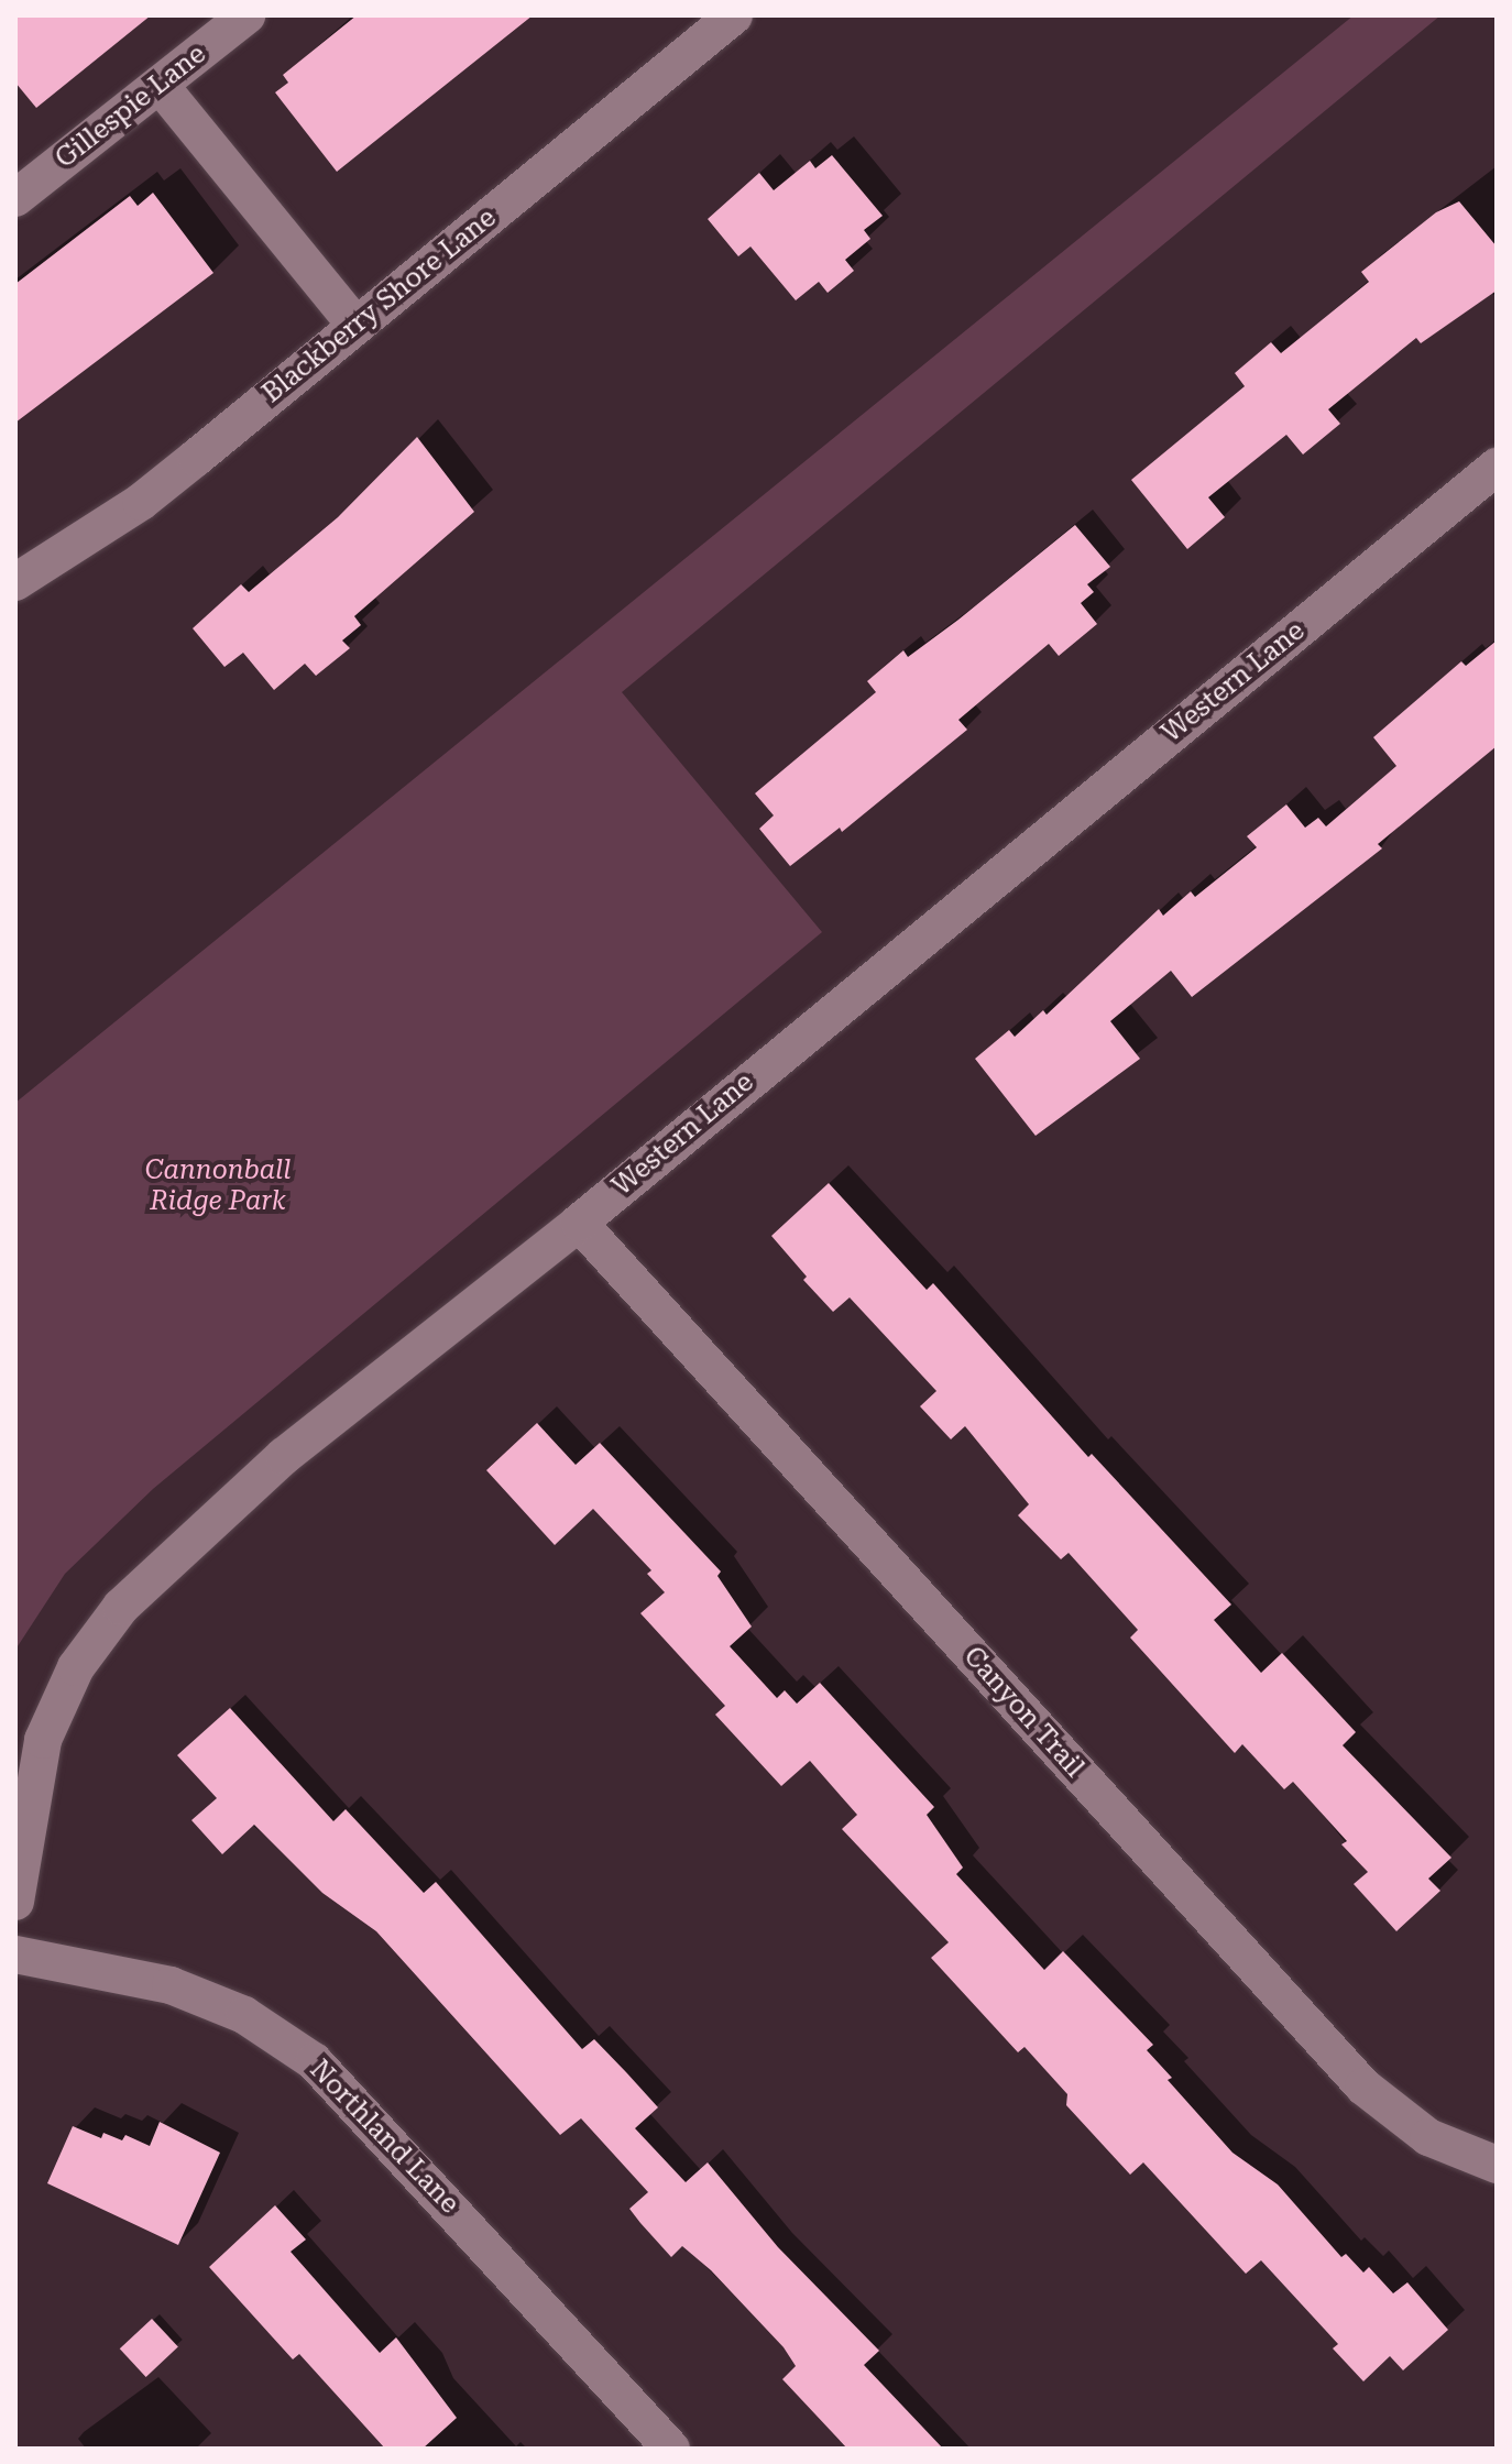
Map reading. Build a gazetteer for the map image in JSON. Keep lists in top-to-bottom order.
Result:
{
  "streets": {
    "street": [
      "Gillespie Lane",
      "Blackberry Shore Lane",
      "Western Lane",
      "Canyon Trail",
      "Northland Lane"
    ]
  },
  "crossings": [
    ["Western Lane", "Canyon Trail"]
  ],
  "parks": ["Cannonball Ridge Park"]
}
